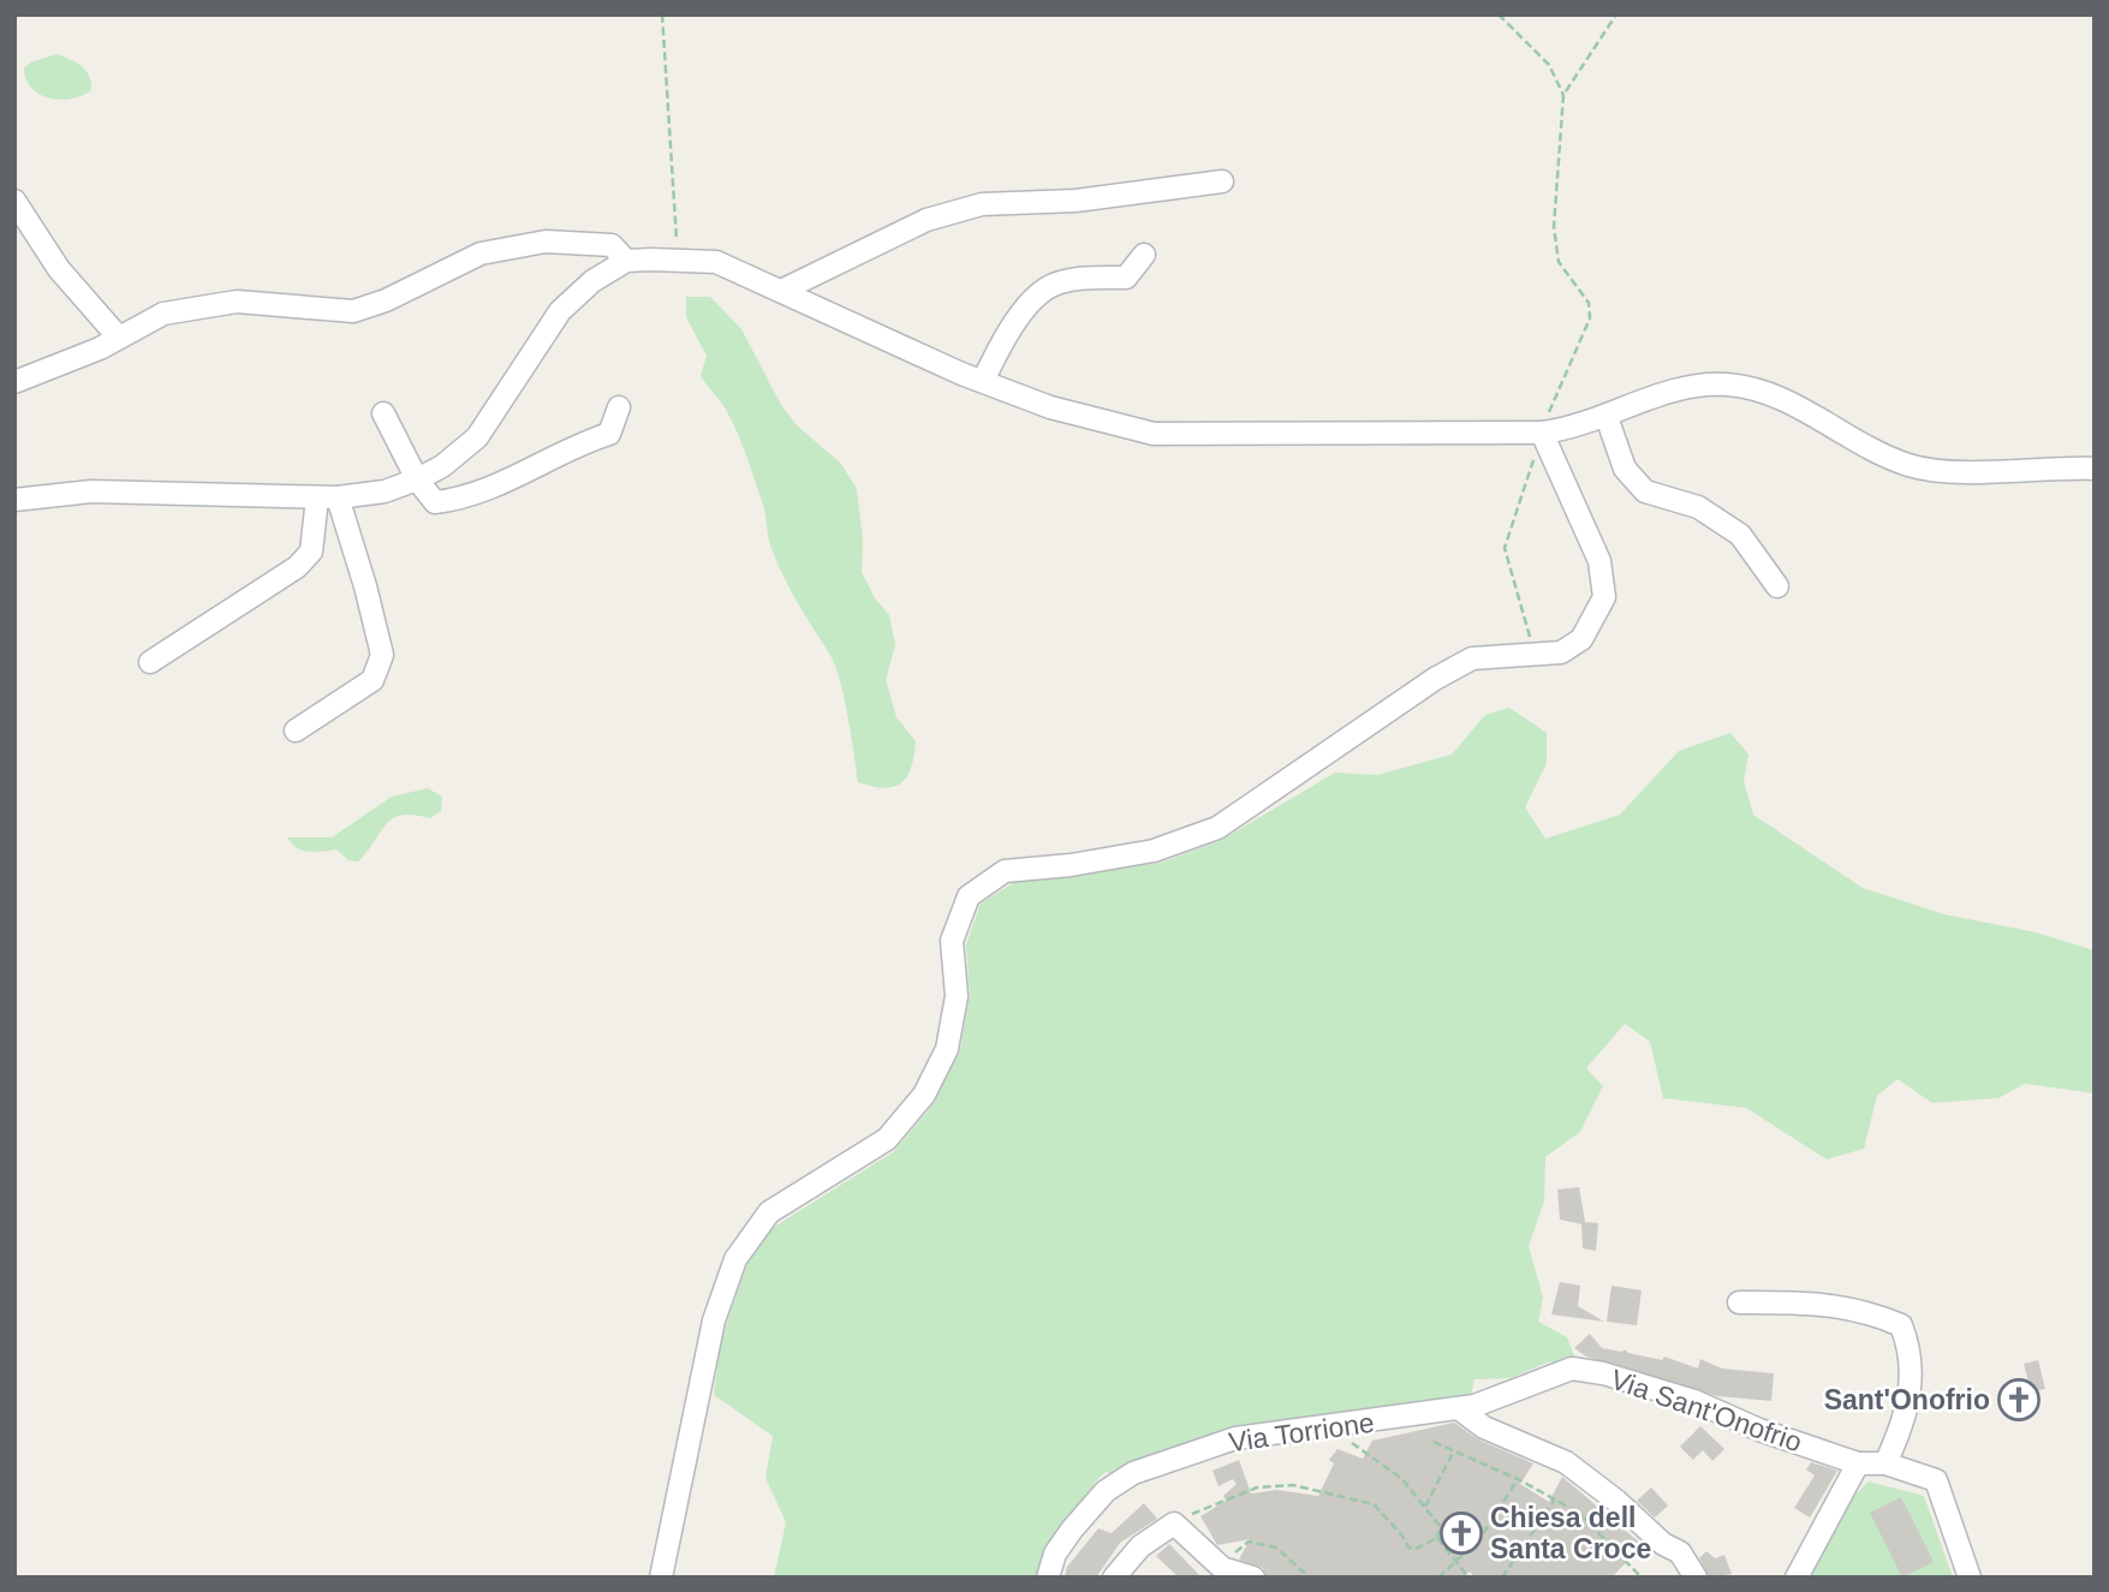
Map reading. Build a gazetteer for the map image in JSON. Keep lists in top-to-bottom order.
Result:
{
  "streets": {
    "street": ["Via Sant'Onofrio", "Via Torrione"]
  },
  "crossings": [
    ["Via Sant'Onofrio", "Via Torrione"]
  ],
  "places": {
    "church": ["Sant'Onofrio", "Chiesa dell Santa Croce"]
  }
}
